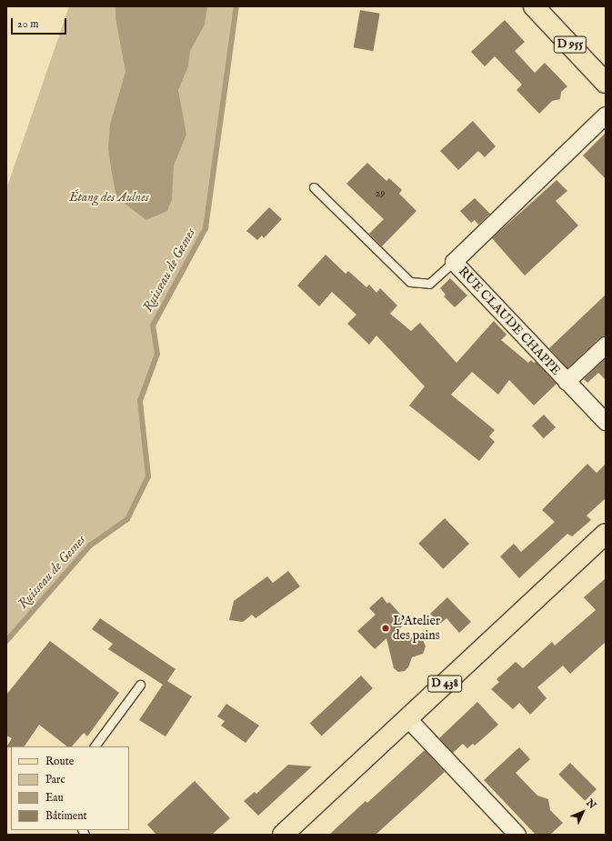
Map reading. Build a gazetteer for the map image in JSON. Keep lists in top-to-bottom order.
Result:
{
  "streets": {
    "main road": ["D 955", "D 438"],
    "street": ["RUE CLAUDE CHAPPE"]
  },
  "water": ["Ruisseau de Gesnes"],
  "parks": ["Étang des Aulnes"],
  "places": ["L'Atelier des pains"],
  "house_numbers": ["29"],
  "legend": [
    "Route",
    "Parc",
    "Eau",
    "Bâtiment"
  ],
  "scale_bar": "20 m",
  "north": "top right"
}
